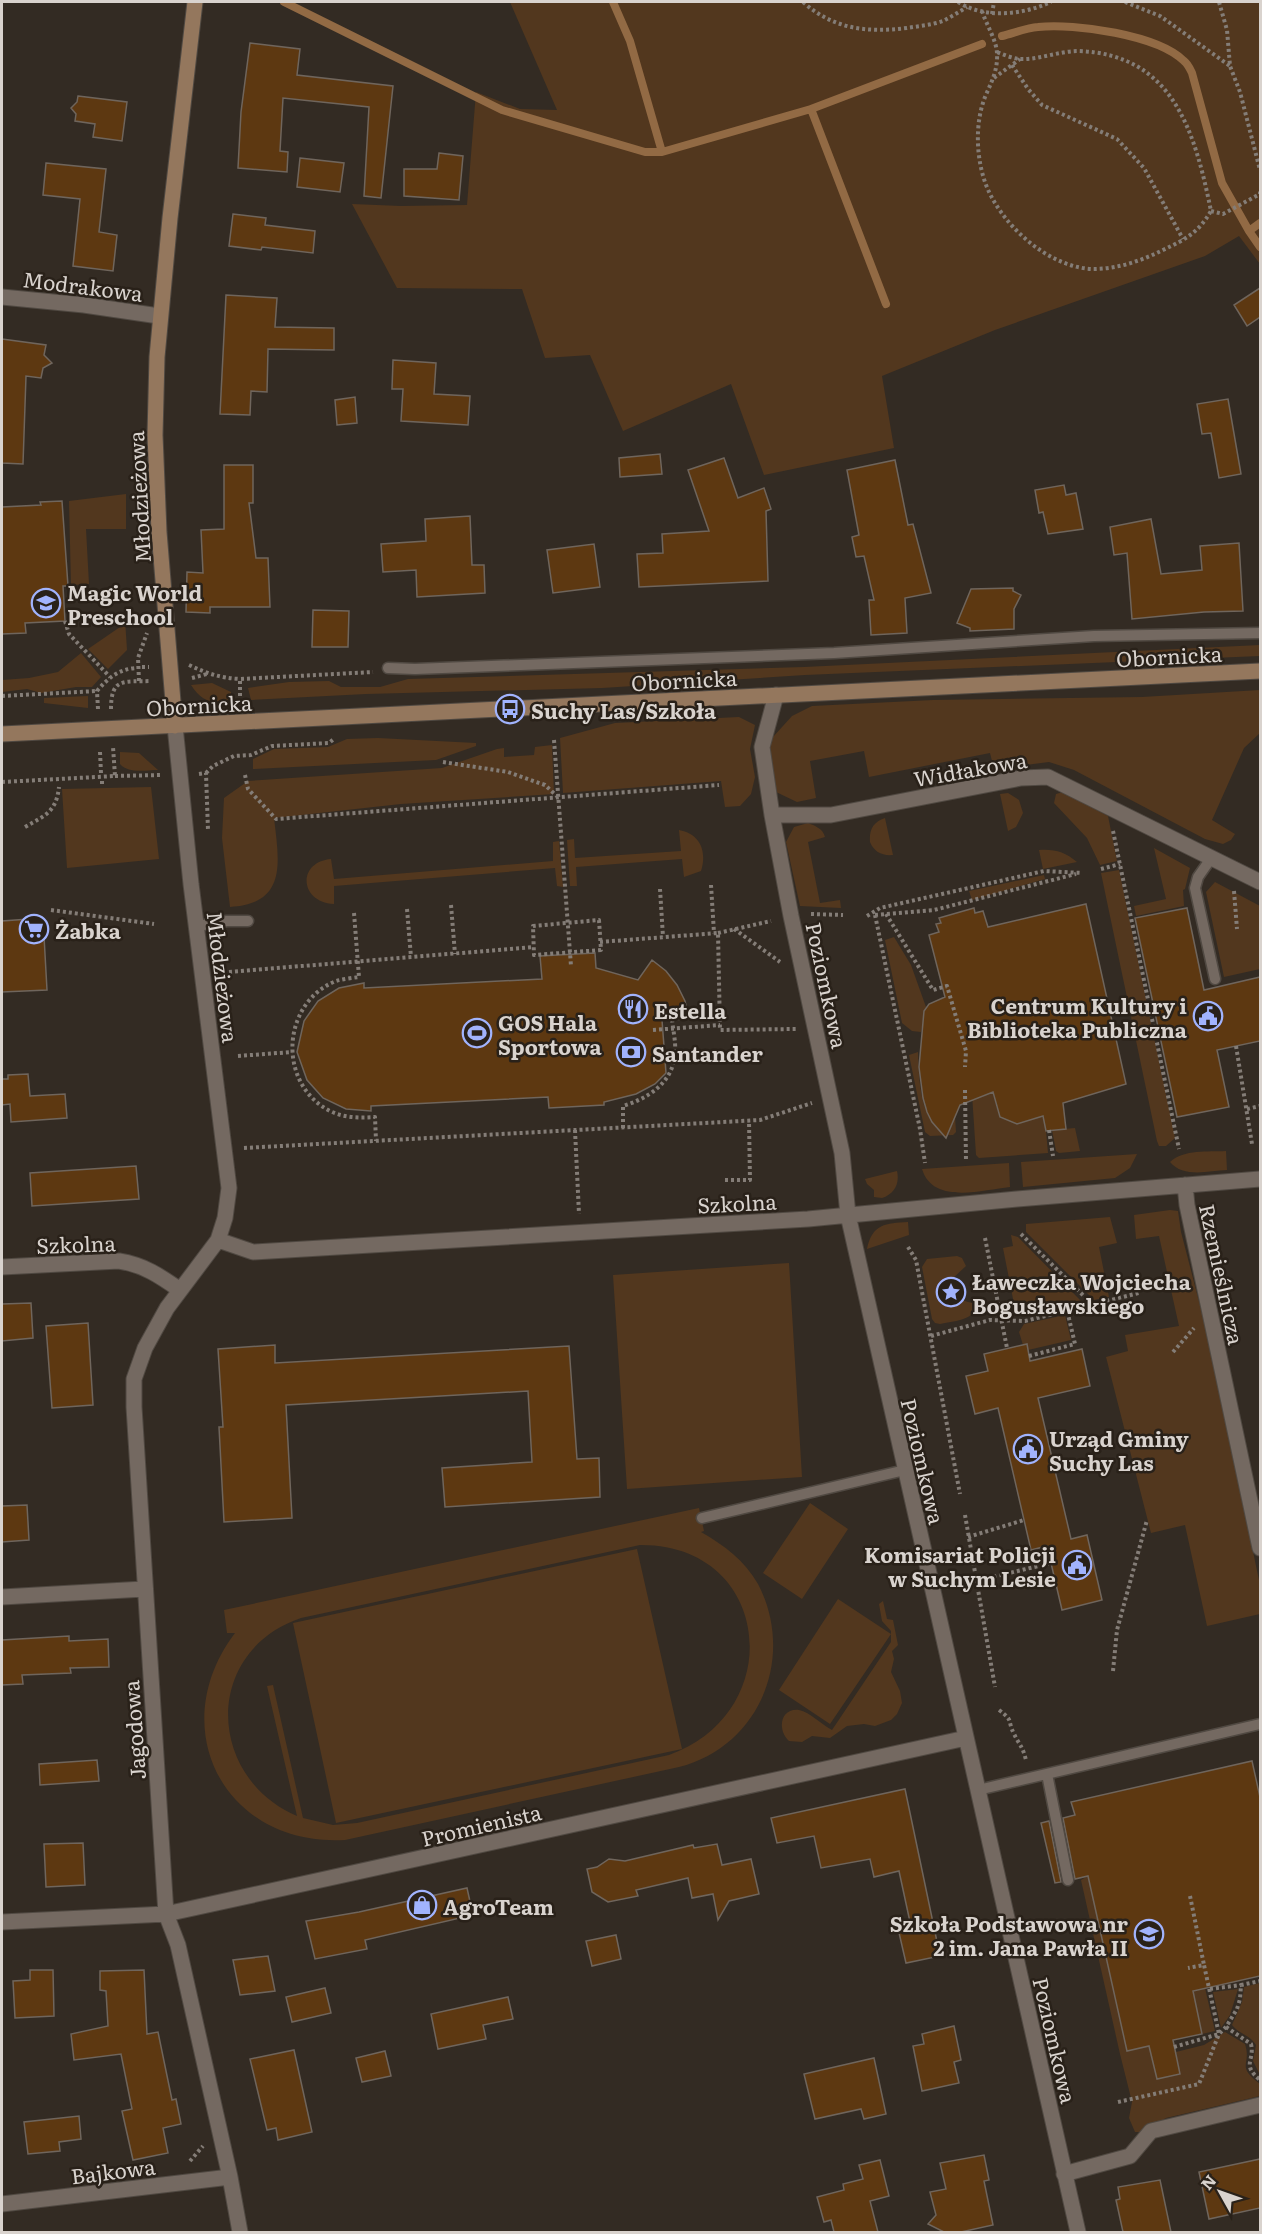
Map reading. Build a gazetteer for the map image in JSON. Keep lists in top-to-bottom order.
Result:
{
  "streets": {
    "main road": ["Młodzieżowa", "Obornicka"],
    "street": [
      "Modrakowa",
      "Widłakowa",
      "Poziomkowa",
      "Szkolna",
      "Rzemieślnicza",
      "Jagodowa",
      "Promienista",
      "Bajkowa"
    ]
  },
  "crossings": [
    ["Modrakowa", "Młodzieżowa"],
    ["Młodzieżowa", "Obornicka"],
    ["Młodzieżowa", "Szkolna"],
    ["Młodzieżowa", "Jagodowa"],
    ["Obornicka", "Poziomkowa"],
    ["Widłakowa", "Poziomkowa"],
    ["Poziomkowa", "Szkolna"],
    ["Poziomkowa", "Promienista"],
    ["Szkolna", "Rzemieślnicza"],
    ["Szkolna", "Jagodowa"],
    ["Jagodowa", "Promienista"],
    ["Jagodowa", "Bajkowa"]
  ],
  "places": {
    "school or university": ["Magic World Preschool", "Szkoła Podstawowa nr 2 im. Jana Pawła II"],
    "bus stop": ["Suchy Las/Szkoła"],
    "supermarket": ["Żabka"],
    "restaurant": ["Estella"],
    "public building": ["Centrum Kultury i Biblioteka Publiczna", "Urząd Gminy Suchy Las", "Komisariat Policji w Suchym Lesie"],
    "sports": ["GOS Hala Sportowa"],
    "bank": ["Santander"],
    "place": ["Ławeczka Wojciecha Bogusławskiego"],
    "shop": ["AgroTeam"]
  },
  "north": "top left"
}
